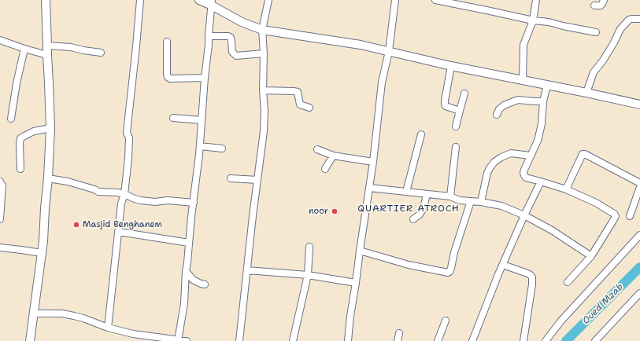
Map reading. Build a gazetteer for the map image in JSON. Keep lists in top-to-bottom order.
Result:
{
  "districts": ["QUARTIER ATROCH"],
  "water": ["Oued Mzab"],
  "places": ["noor", "Masjid Benghanem"]
}
